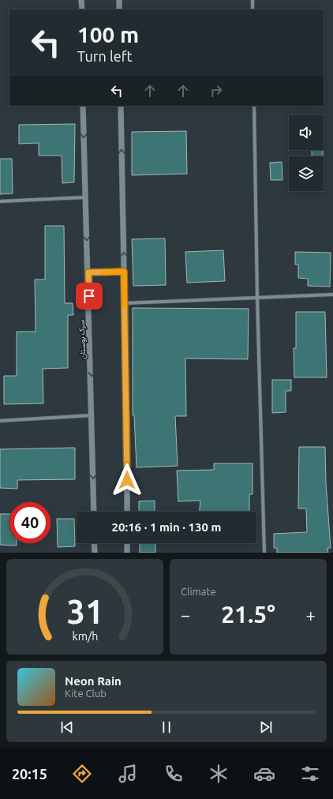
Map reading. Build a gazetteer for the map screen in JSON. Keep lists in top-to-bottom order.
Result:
{
  "streets": {
    "street": ["سرک بوستان"]
  },
  "page": {
    "turn": ["100 m", "Turn left"],
    "limit": "40",
    "trip": "20:16 · 1 min · 130 m",
    "tile": "Climate",
    "heat": ["−", "21.5°", "+"],
    "song": ["Neon Rain", "Kite Club"],
    "tabs": "20:15",
    "gauge": ["31", "km/h"]
  }
}
